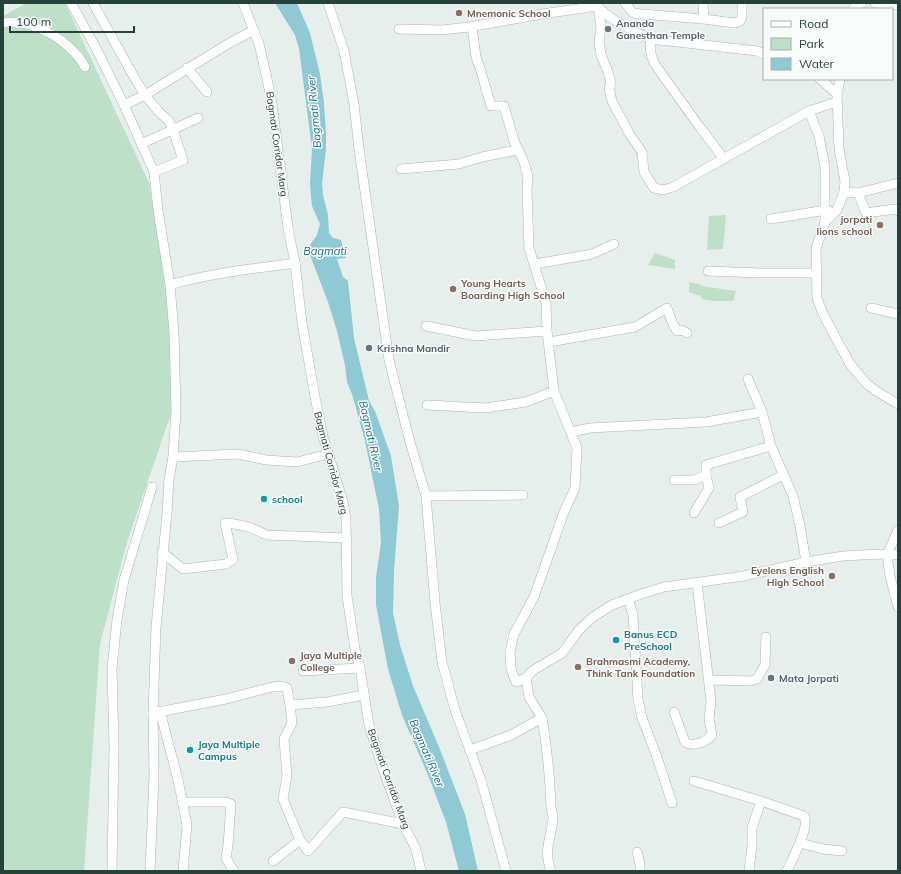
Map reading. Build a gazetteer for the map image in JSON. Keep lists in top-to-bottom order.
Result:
{
  "streets": {
    "street": ["Bagmati Corridor Marg"]
  },
  "water": ["Bagmati River", "Bagmati"],
  "places": [
    "Mnemonic School",
    "Ananda Ganesthan Temple",
    "jorpati lions school",
    "Young Hearts Boarding High School",
    "Krishna Mandir",
    "school",
    "Eyelens English High School",
    "Banus ECD PreSchool",
    "Jaya Multiple College",
    "Brahmasmi Academy, Think Tank Foundation",
    "Mata Jorpati",
    "Jaya Multiple Campus"
  ],
  "legend": ["Road", "Park", "Water"],
  "scale_bar": "100 m"
}
